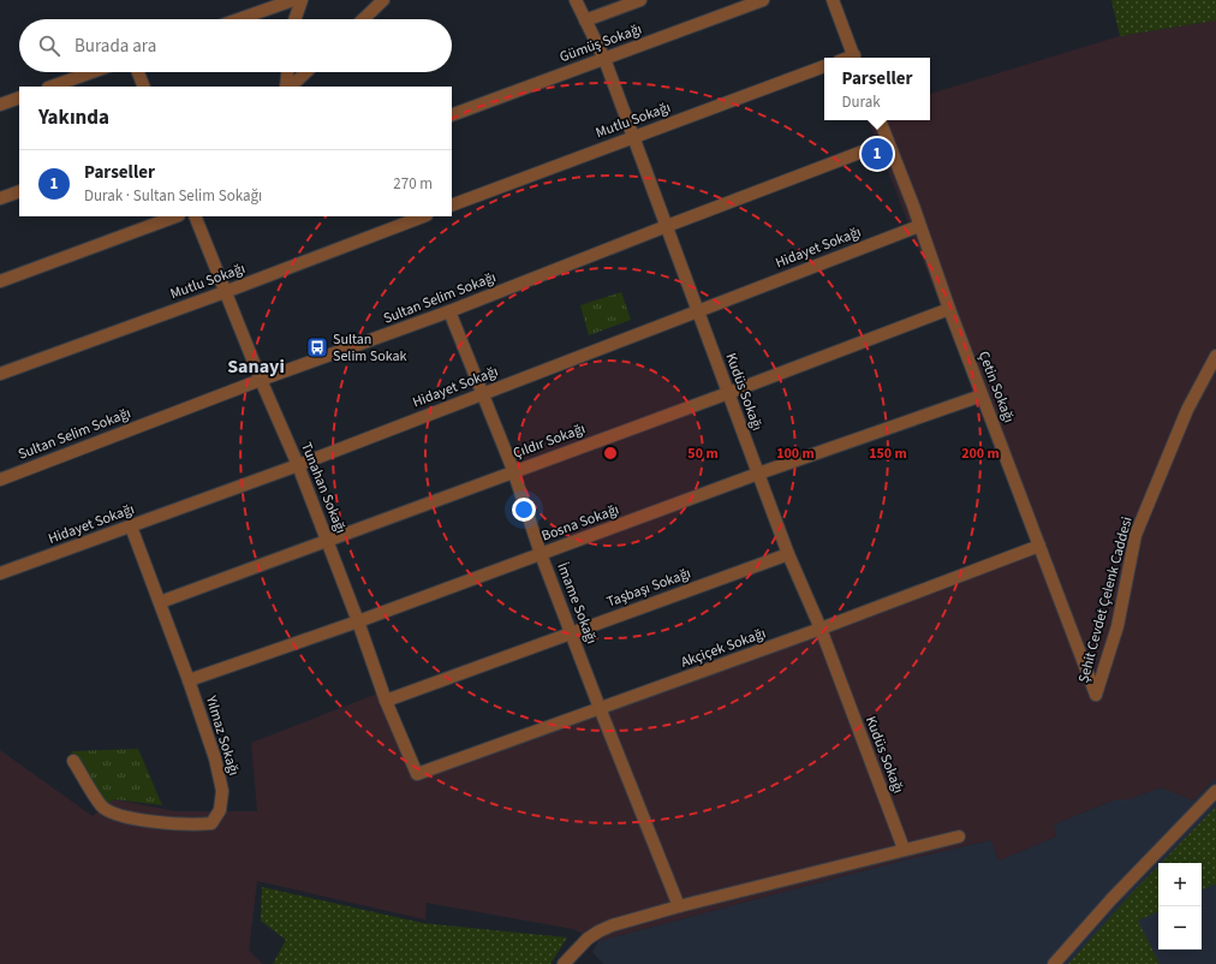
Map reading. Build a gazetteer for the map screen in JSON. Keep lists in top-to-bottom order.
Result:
{
  "streets": {
    "street": [
      "Gümüş Sokağı",
      "Mutlu Sokağı",
      "Hidayet Sokağı",
      "Sultan Selim Sokağı",
      "Çetin Sokağı",
      "Kudüs Sokağı",
      "Çıldır Sokağı",
      "Tunahan Sokağı",
      "Bosna Sokağı",
      "Taşbaşı Sokağı",
      "Şehit Cevdet Çelenk Caddesi",
      "İmame Sokağı",
      "Akçiçek Sokağı",
      "Yılmaz Sokağı"
    ]
  },
  "crossings": [
    ["Gümüş Sokağı", "Kudüs Sokağı"],
    ["Mutlu Sokağı", "Kudüs Sokağı"],
    ["Mutlu Sokağı", "Tunahan Sokağı"],
    ["Hidayet Sokağı", "Çetin Sokağı"],
    ["Hidayet Sokağı", "Kudüs Sokağı"],
    ["Hidayet Sokağı", "Tunahan Sokağı"],
    ["Hidayet Sokağı", "İmame Sokağı"],
    ["Hidayet Sokağı", "Yılmaz Sokağı"],
    ["Sultan Selim Sokağı", "Çetin Sokağı"],
    ["Sultan Selim Sokağı", "Kudüs Sokağı"],
    ["Sultan Selim Sokağı", "Tunahan Sokağı"],
    ["Sultan Selim Sokağı", "İmame Sokağı"],
    ["Çetin Sokağı", "Çıldır Sokağı"],
    ["Çetin Sokağı", "Bosna Sokağı"],
    ["Çetin Sokağı", "Şehit Cevdet Çelenk Caddesi"],
    ["Çetin Sokağı", "Akçiçek Sokağı"],
    ["Kudüs Sokağı", "Çıldır Sokağı"],
    ["Kudüs Sokağı", "Bosna Sokağı"],
    ["Kudüs Sokağı", "Taşbaşı Sokağı"],
    ["Kudüs Sokağı", "Akçiçek Sokağı"],
    ["Çıldır Sokağı", "Tunahan Sokağı"],
    ["Çıldır Sokağı", "İmame Sokağı"],
    ["Çıldır Sokağı", "Yılmaz Sokağı"],
    ["Tunahan Sokağı", "Bosna Sokağı"],
    ["Tunahan Sokağı", "Taşbaşı Sokağı"],
    ["Tunahan Sokağı", "Akçiçek Sokağı"],
    ["Bosna Sokağı", "İmame Sokağı"],
    ["Bosna Sokağı", "Yılmaz Sokağı"],
    ["Taşbaşı Sokağı", "İmame Sokağı"],
    ["İmame Sokağı", "Akçiçek Sokağı"]
  ],
  "districts": ["Sanayi"],
  "places": {
    "bus stop": ["Sultan Selim Sokak"]
  },
  "page": {
    "search": "Burada ara",
    "popup": ["Parseller", "Durak"],
    "heading": "Yakında",
    "pins": "1",
    "list": [
      {
        "mark": "1",
        "name": "Parseller",
        "note": "Durak · Sultan Selim Sokağı",
        "value": "270 m"
      }
    ],
    "map_buttons": ["+", "−"]
  },
  "rings": [
    "50 m",
    "100 m",
    "150 m",
    "200 m"
  ]
}
